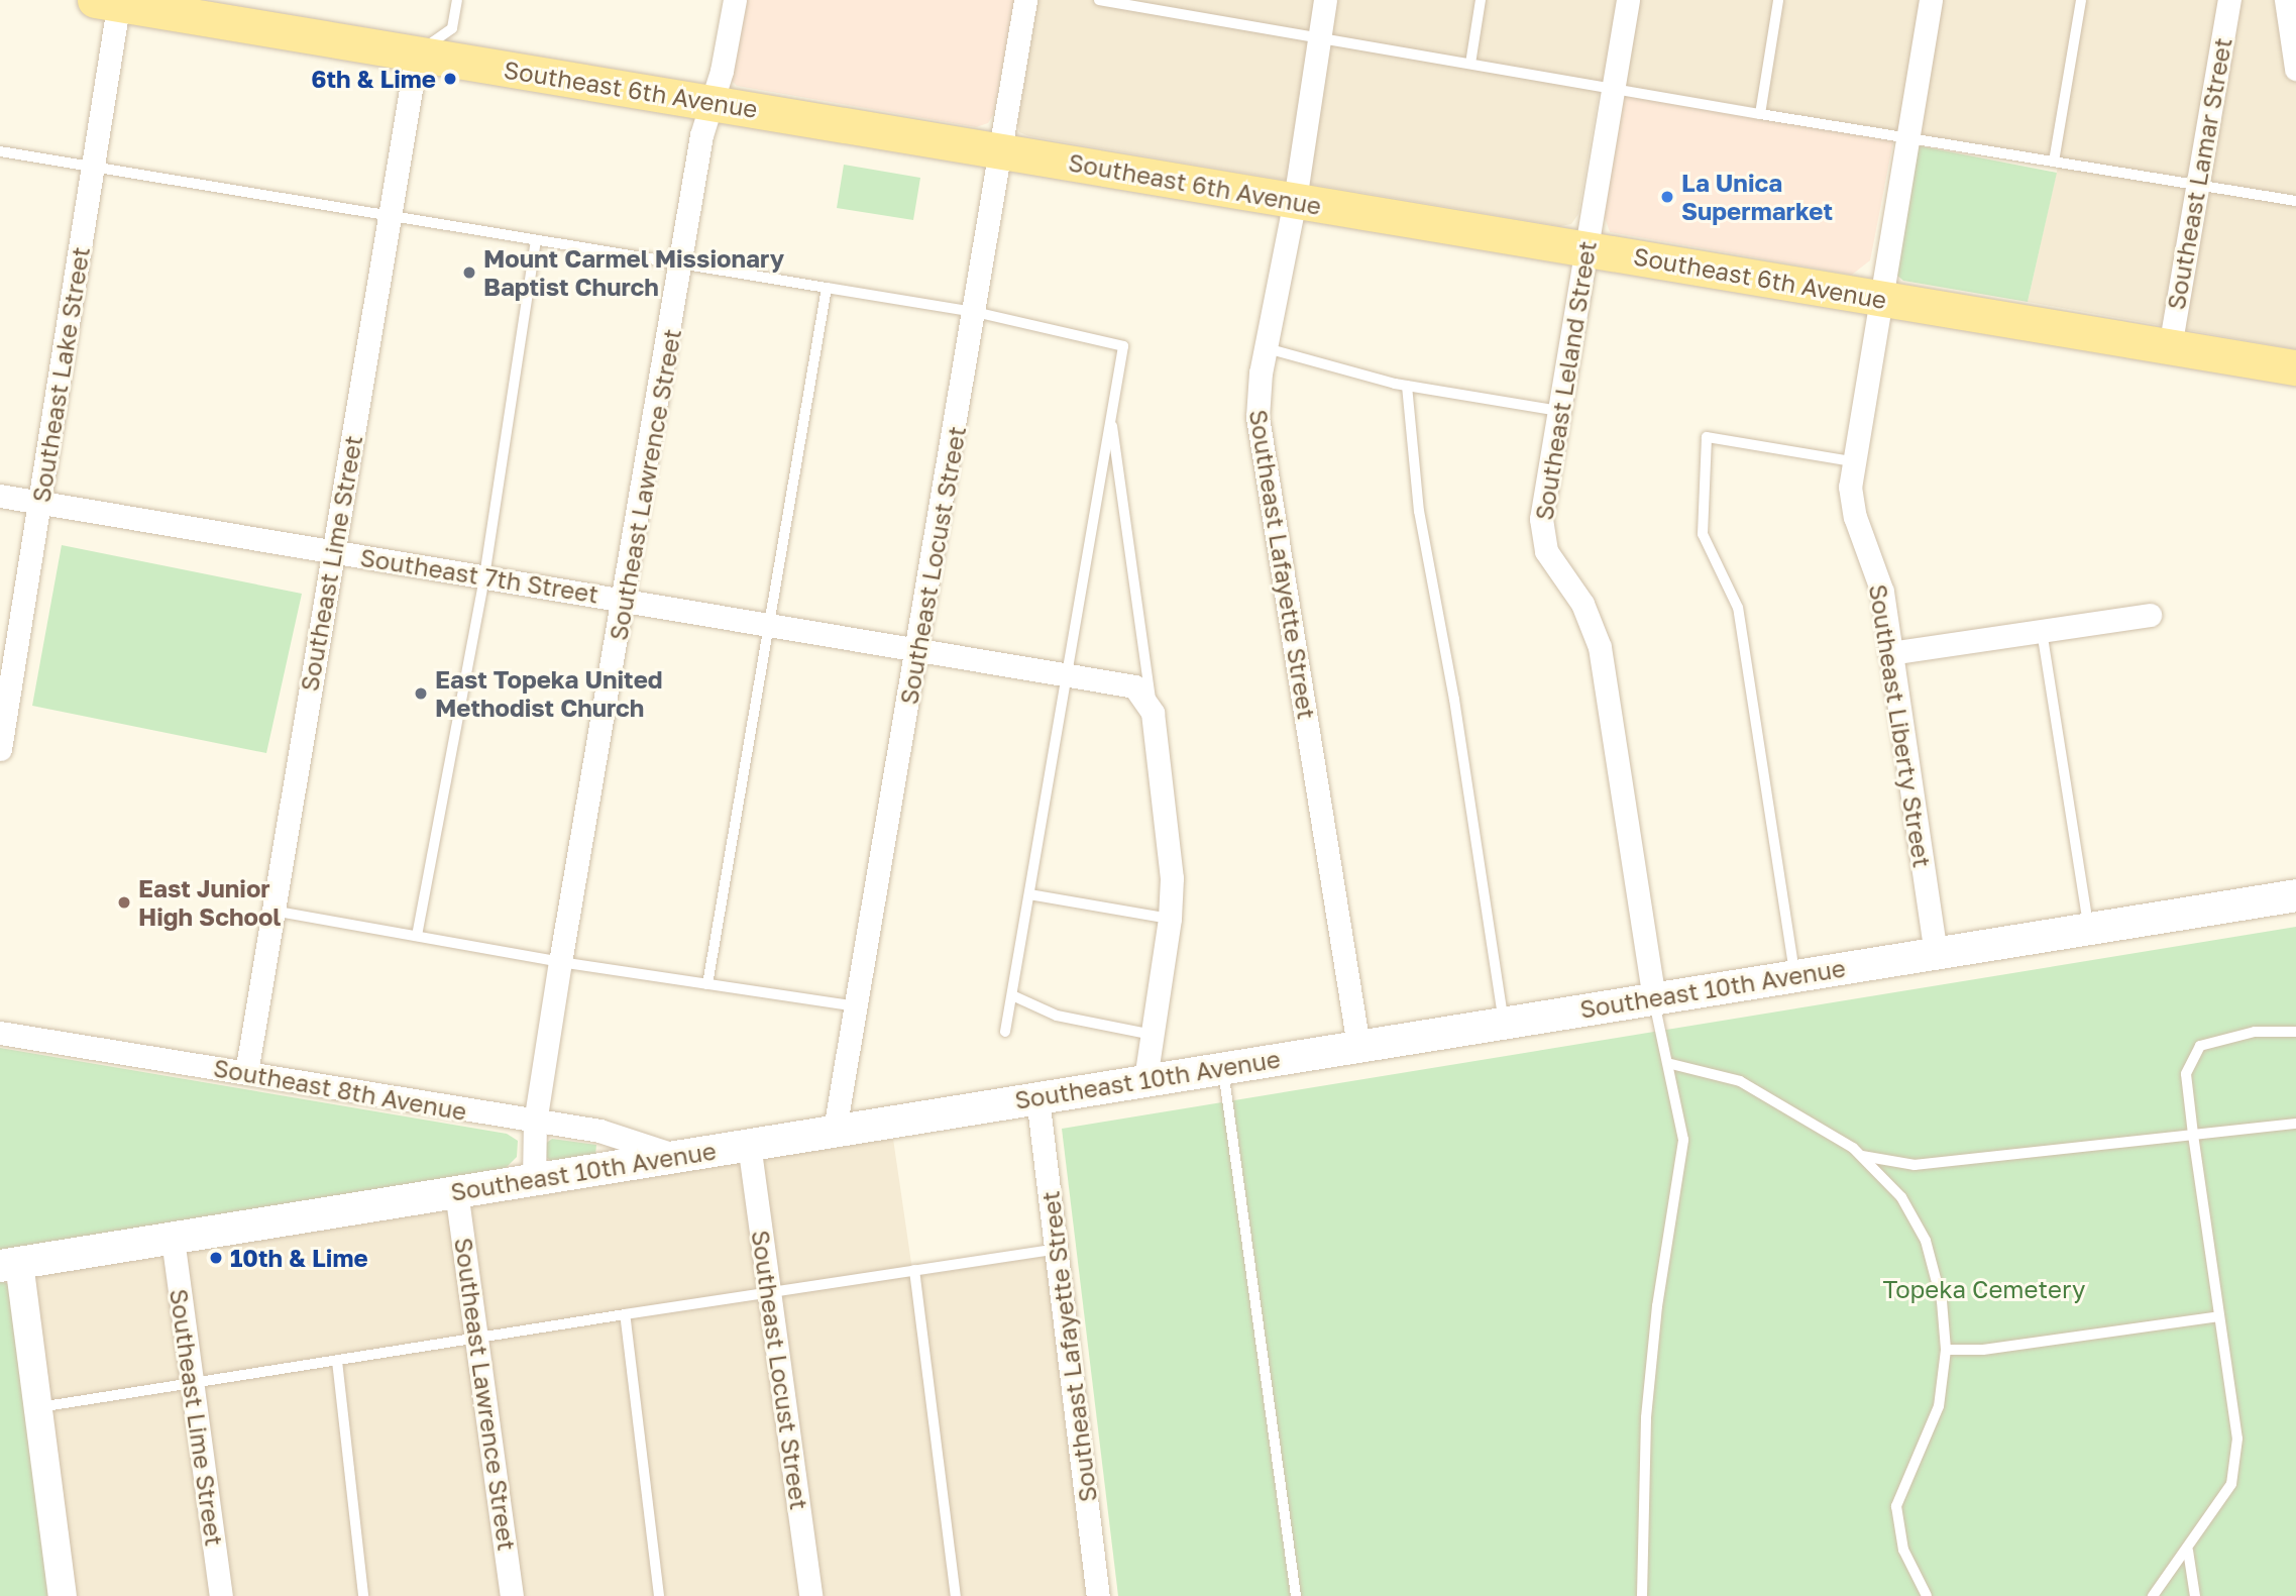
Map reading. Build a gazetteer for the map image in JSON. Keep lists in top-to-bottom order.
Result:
{
  "streets": {
    "main road": ["Southeast 6th Avenue", "Southeast 10th Avenue"],
    "street": [
      "Southeast Lamar Street",
      "Southeast Lake Street",
      "Southeast Leland Street",
      "Southeast Lawrence Street",
      "Southeast Lime Street",
      "Southeast Lafayette Street",
      "Southeast Locust Street",
      "Southeast 7th Street",
      "Southeast Liberty Street",
      "Southeast 8th Avenue"
    ]
  },
  "crossings": [
    ["Southeast 6th Avenue", "Southeast Lamar Street"],
    ["Southeast 6th Avenue", "Southeast Lake Street"],
    ["Southeast 6th Avenue", "Southeast Leland Street"],
    ["Southeast 6th Avenue", "Southeast Lawrence Street"],
    ["Southeast 6th Avenue", "Southeast Lime Street"],
    ["Southeast 6th Avenue", "Southeast Lafayette Street"],
    ["Southeast 6th Avenue", "Southeast Locust Street"],
    ["Southeast 6th Avenue", "Southeast Liberty Street"],
    ["Southeast Lake Street", "Southeast 7th Street"],
    ["Southeast Leland Street", "Southeast 10th Avenue"],
    ["Southeast Lawrence Street", "Southeast 7th Street"],
    ["Southeast Lawrence Street", "Southeast 10th Avenue"],
    ["Southeast Lawrence Street", "Southeast 8th Avenue"],
    ["Southeast Lime Street", "Southeast 7th Street"],
    ["Southeast Lime Street", "Southeast 10th Avenue"],
    ["Southeast Lime Street", "Southeast 8th Avenue"],
    ["Southeast Lafayette Street", "Southeast 10th Avenue"],
    ["Southeast Locust Street", "Southeast 7th Street"],
    ["Southeast Locust Street", "Southeast 10th Avenue"],
    ["Southeast Liberty Street", "Southeast 10th Avenue"],
    ["Southeast 10th Avenue", "Southeast 8th Avenue"]
  ],
  "parks": ["Topeka Cemetery"],
  "places": [
    "6th & Lime",
    "La Unica Supermarket",
    "Mount Carmel Missionary Baptist Church",
    "East Topeka United Methodist Church",
    "East Junior High School",
    "10th & Lime"
  ]
}
